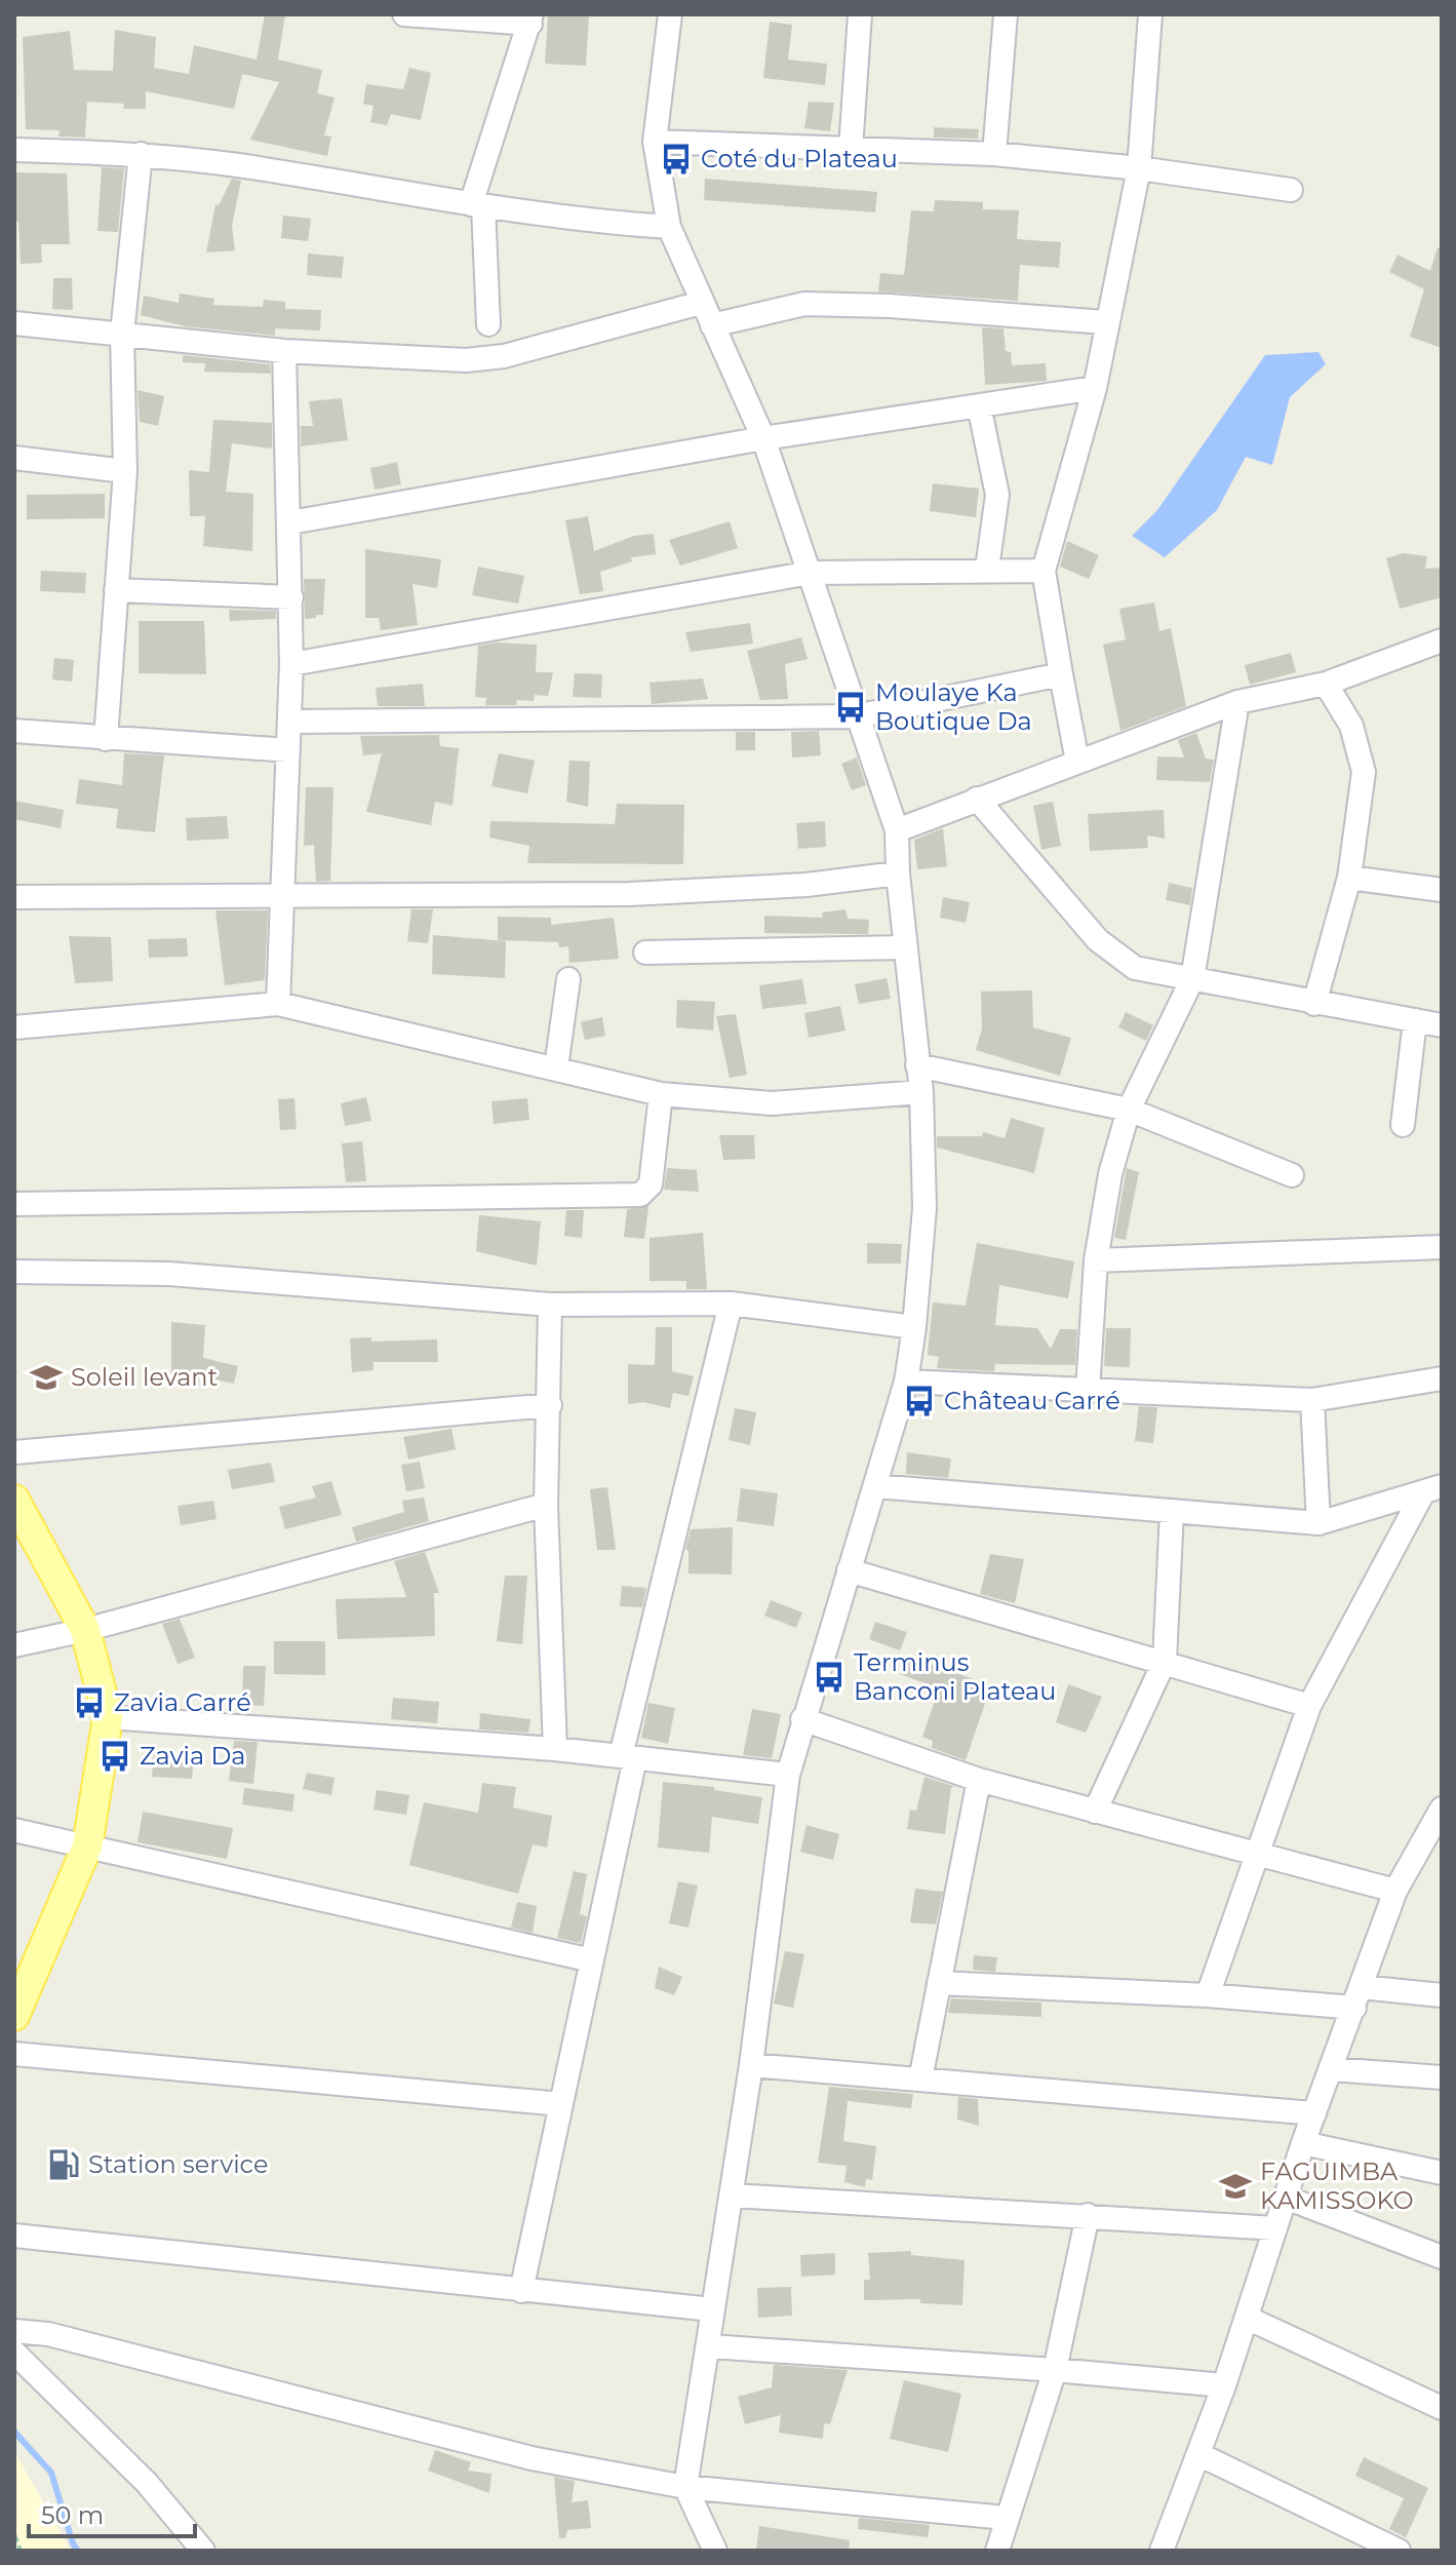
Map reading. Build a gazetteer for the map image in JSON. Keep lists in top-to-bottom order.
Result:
{
  "places": {
    "bus stop": [
      "Coté du Plateau",
      "Moulaye Ka Boutique Da",
      "Château Carré",
      "Terminus Banconi Plateau",
      "Zavia Carré",
      "Zavia Da"
    ],
    "school or university": ["Soleil levant", "FAGUIMBA KAMISSOKO"],
    "fuel station": ["Station service"]
  },
  "scale_bar": "50 m"
}
